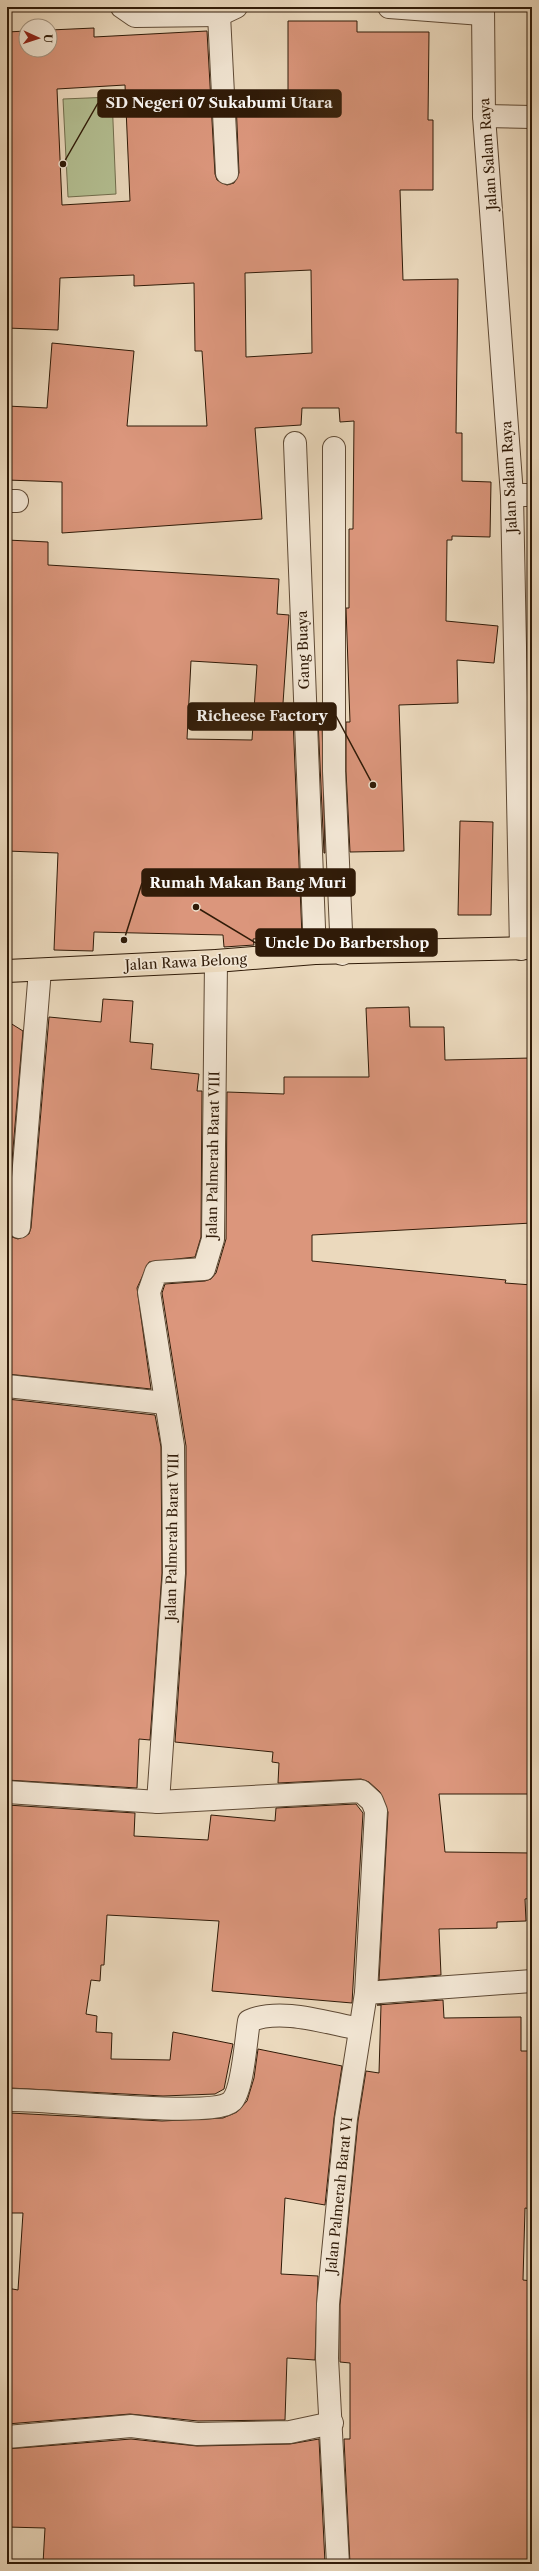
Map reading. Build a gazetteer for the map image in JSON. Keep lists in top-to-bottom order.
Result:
{
  "streets": {
    "main road": ["Jalan Rawa Belong"],
    "street": [
      "Jalan Salam Raya",
      "Gang Buaya",
      "Jalan Palmerah Barat VIII",
      "Jalan Palmerah Barat VI"
    ]
  },
  "crossings": [
    ["Jalan Salam Raya", "Jalan Rawa Belong"],
    ["Gang Buaya", "Jalan Rawa Belong"],
    ["Jalan Rawa Belong", "Jalan Palmerah Barat VIII"],
    ["Jalan Palmerah Barat VIII", "Jalan Palmerah Barat VI"]
  ],
  "places": [
    "SD Negeri 07 Sukabumi Utara",
    "Richeese Factory",
    "Uncle Do Barbershop",
    "Rumah Makan Bang Muri"
  ],
  "north": "right"
}
